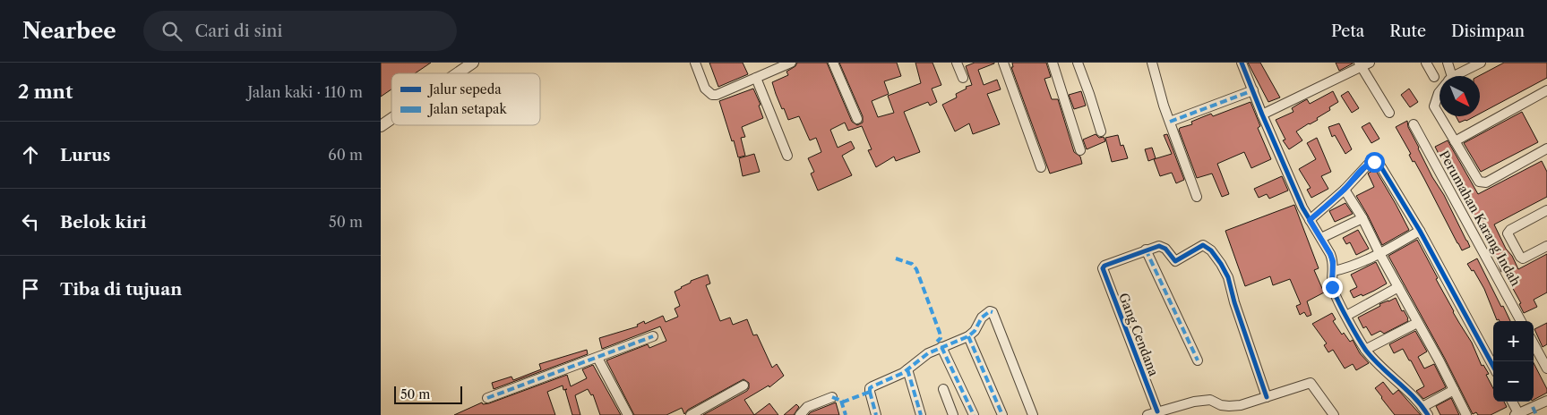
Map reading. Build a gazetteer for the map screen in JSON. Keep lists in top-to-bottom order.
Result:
{
  "streets": {
    "street": ["Perumahan Karang Indah", "Gang Cendana"]
  },
  "legend": ["Jalur sepeda", "Jalan setapak"],
  "scale_bar": "50 m",
  "north": "bottom right",
  "page": {
    "header": "Nearbee",
    "search": "Cari di sini",
    "nav": ["Peta", "Rute", "Disimpan"],
    "heading": ["2 mnt", "Jalan kaki · 110 m"],
    "list": [
      ["Lurus", "60 m"],
      ["Belok kiri", "50 m"],
      "Tiba di tujuan"
    ],
    "map_buttons": ["+", "−"],
    "scale": "50 m"
  }
}
